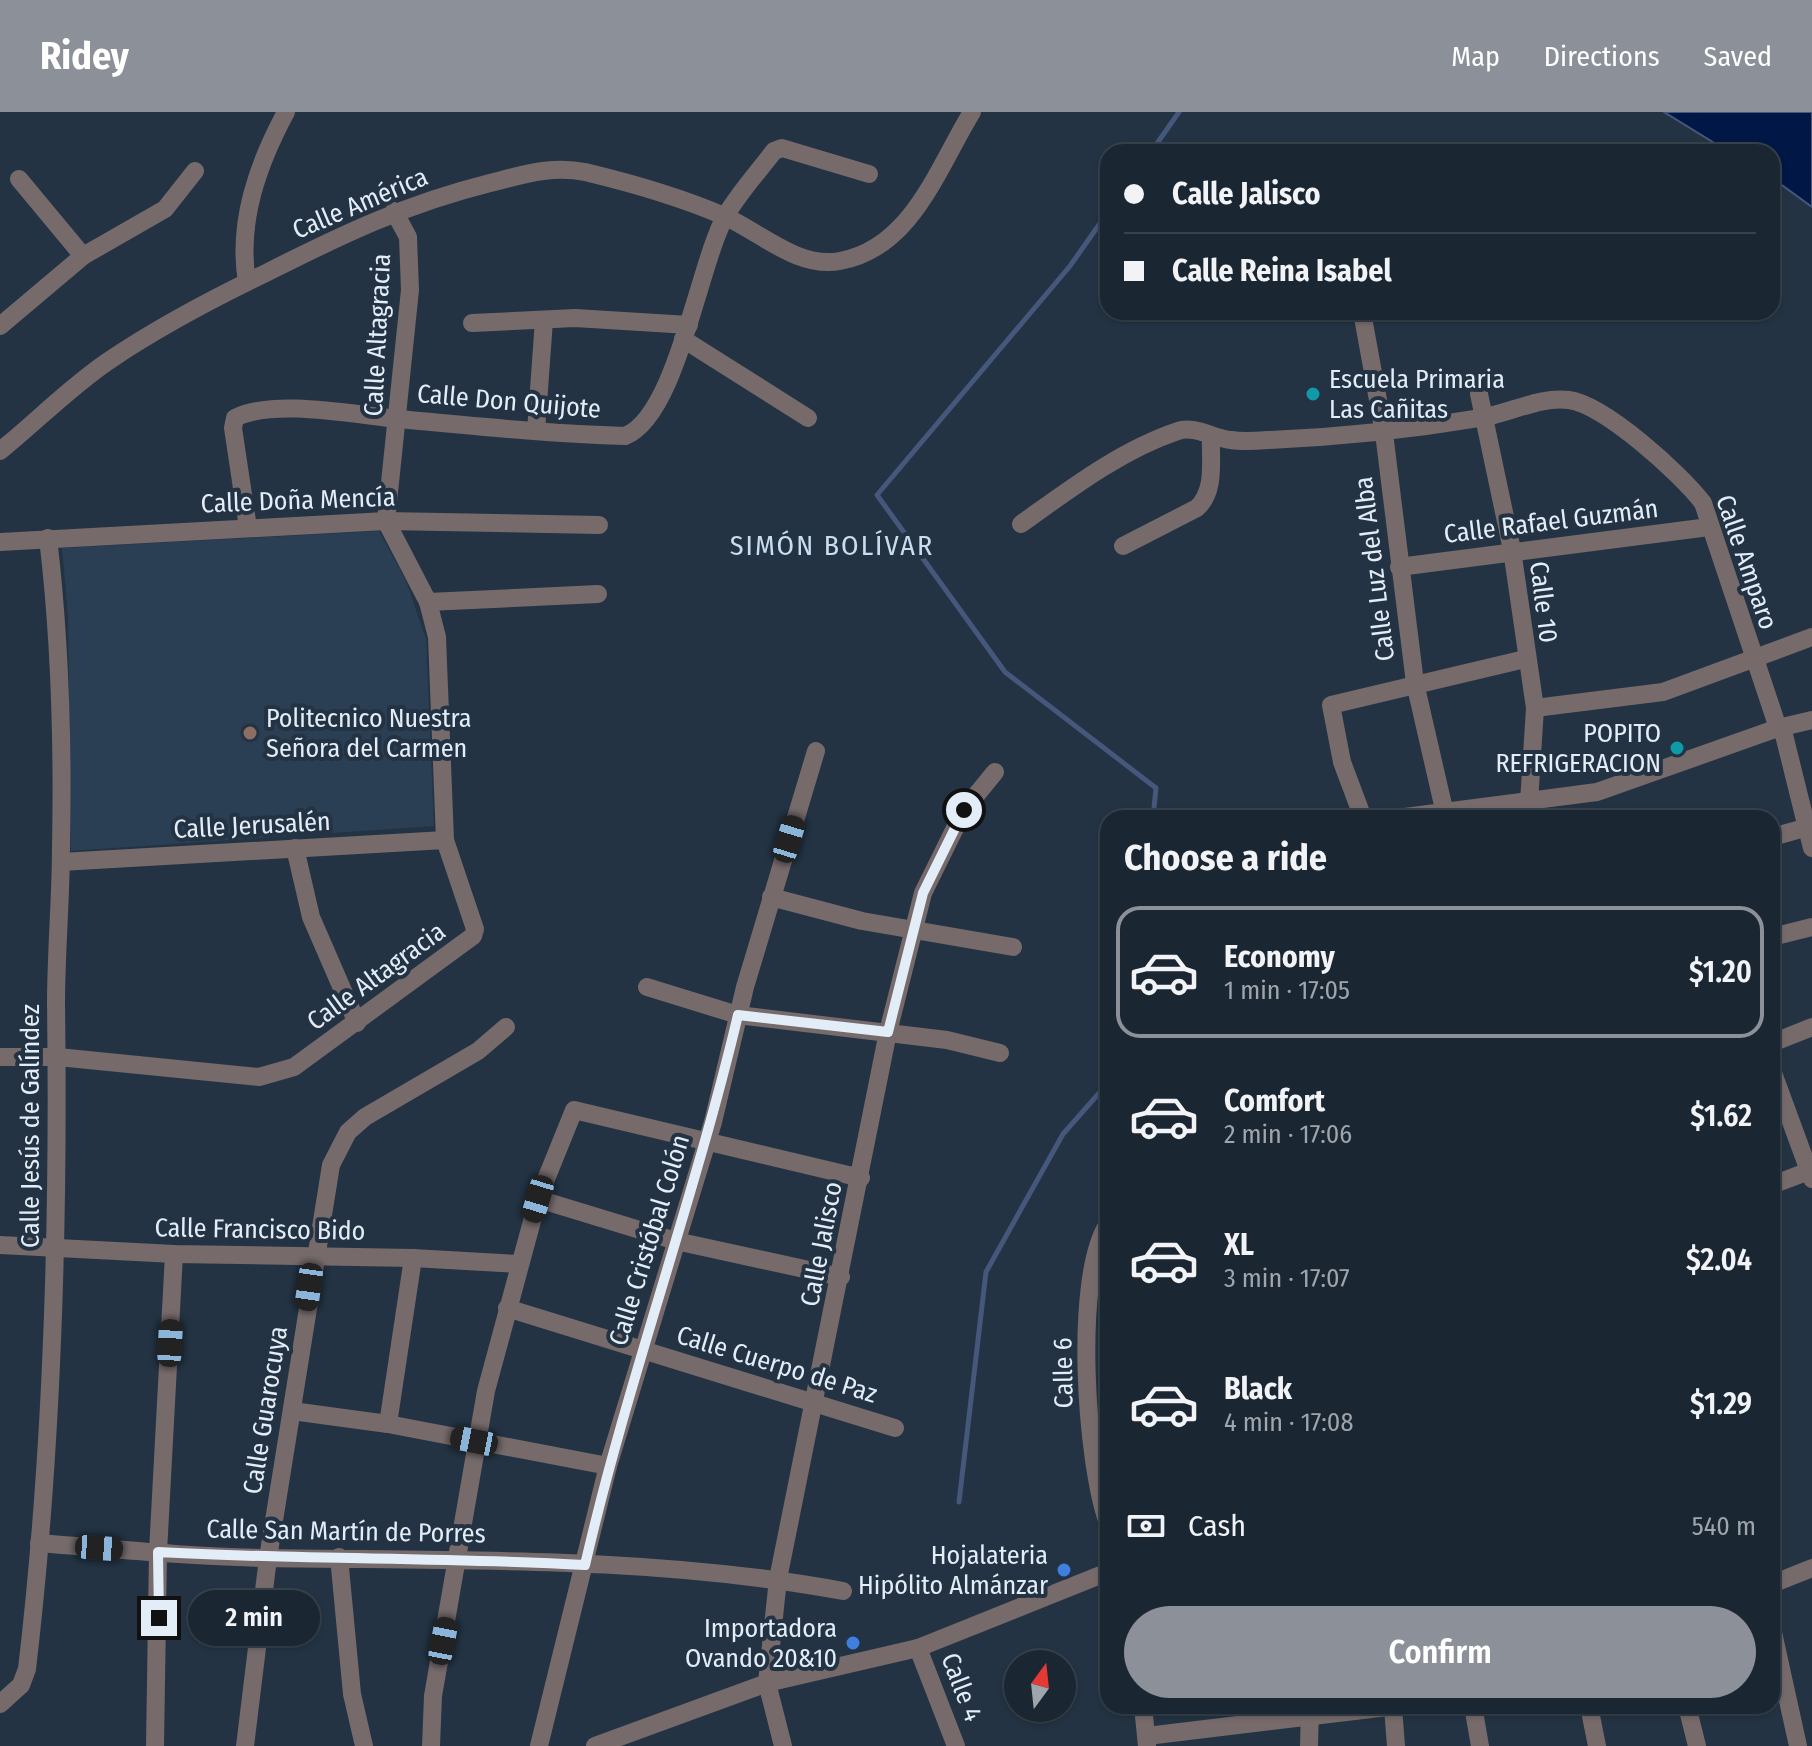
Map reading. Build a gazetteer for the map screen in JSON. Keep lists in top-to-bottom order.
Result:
{
  "streets": {
    "street": [
      "Calle América",
      "Calle Altagracia",
      "Calle Don Quijote",
      "Calle Doña Mencía",
      "Calle Rafael Guzmán",
      "Calle Amparo",
      "Calle Luz del Alba",
      "Calle 10",
      "Calle Jerusalén",
      "Calle Jesús de Galíndez",
      "Calle Francisco Bido",
      "Calle Cristóbal Colón",
      "Calle Jalisco",
      "Calle Cuerpo de Paz",
      "Calle 6",
      "Calle Guarocuya",
      "Calle San Martín de Porres",
      "Calle 4"
    ]
  },
  "crossings": [
    ["Calle América", "Calle Altagracia"],
    ["Calle Altagracia", "Calle Don Quijote"],
    ["Calle Altagracia", "Calle Doña Mencía"],
    ["Calle Altagracia", "Calle Jerusalén"],
    ["Calle Altagracia", "Calle Jesús de Galíndez"],
    ["Calle Don Quijote", "Calle Doña Mencía"],
    ["Calle Doña Mencía", "Calle Jesús de Galíndez"],
    ["Calle Rafael Guzmán", "Calle Amparo"],
    ["Calle Rafael Guzmán", "Calle Luz del Alba"],
    ["Calle Rafael Guzmán", "Calle 10"],
    ["Calle Amparo", "Calle Luz del Alba"],
    ["Calle Amparo", "Calle 10"],
    ["Calle Jerusalén", "Calle Jesús de Galíndez"],
    ["Calle Jesús de Galíndez", "Calle Francisco Bido"],
    ["Calle Jesús de Galíndez", "Calle San Martín de Porres"],
    ["Calle Francisco Bido", "Calle Guarocuya"],
    ["Calle Cristóbal Colón", "Calle Cuerpo de Paz"],
    ["Calle Cristóbal Colón", "Calle San Martín de Porres"],
    ["Calle Jalisco", "Calle Cuerpo de Paz"],
    ["Calle Jalisco", "Calle San Martín de Porres"],
    ["Calle Guarocuya", "Calle San Martín de Porres"]
  ],
  "districts": ["SIMÓN BOLÍVAR"],
  "places": [
    "Escuela Primaria Las Cañitas",
    "Politecnico Nuestra Señora del Carmen",
    "POPITO REFRIGERACION",
    "Hojalateria Hipólito Almánzar",
    "Importadora Ovando 20&10"
  ],
  "north": "top",
  "page": {
    "header": "Ridey",
    "nav": ["Map", "Directions", "Saved"],
    "banner": ["Calle Jalisco", "Calle Reina Isabel"],
    "heading": "Choose a ride",
    "list": [
      {
        "name": "Economy",
        "note": "1 min · 17:05",
        "value": "$1.20"
      },
      {
        "name": "Comfort",
        "note": "2 min · 17:06",
        "value": "$1.62"
      },
      {
        "name": "XL",
        "note": "3 min · 17:07",
        "value": "$2.04"
      },
      {
        "name": "Black",
        "note": "4 min · 17:08",
        "value": "$1.29"
      }
    ],
    "pay": ["Cash", "540 m"],
    "bubble": "2 min",
    "buttons": "Confirm"
  }
}
